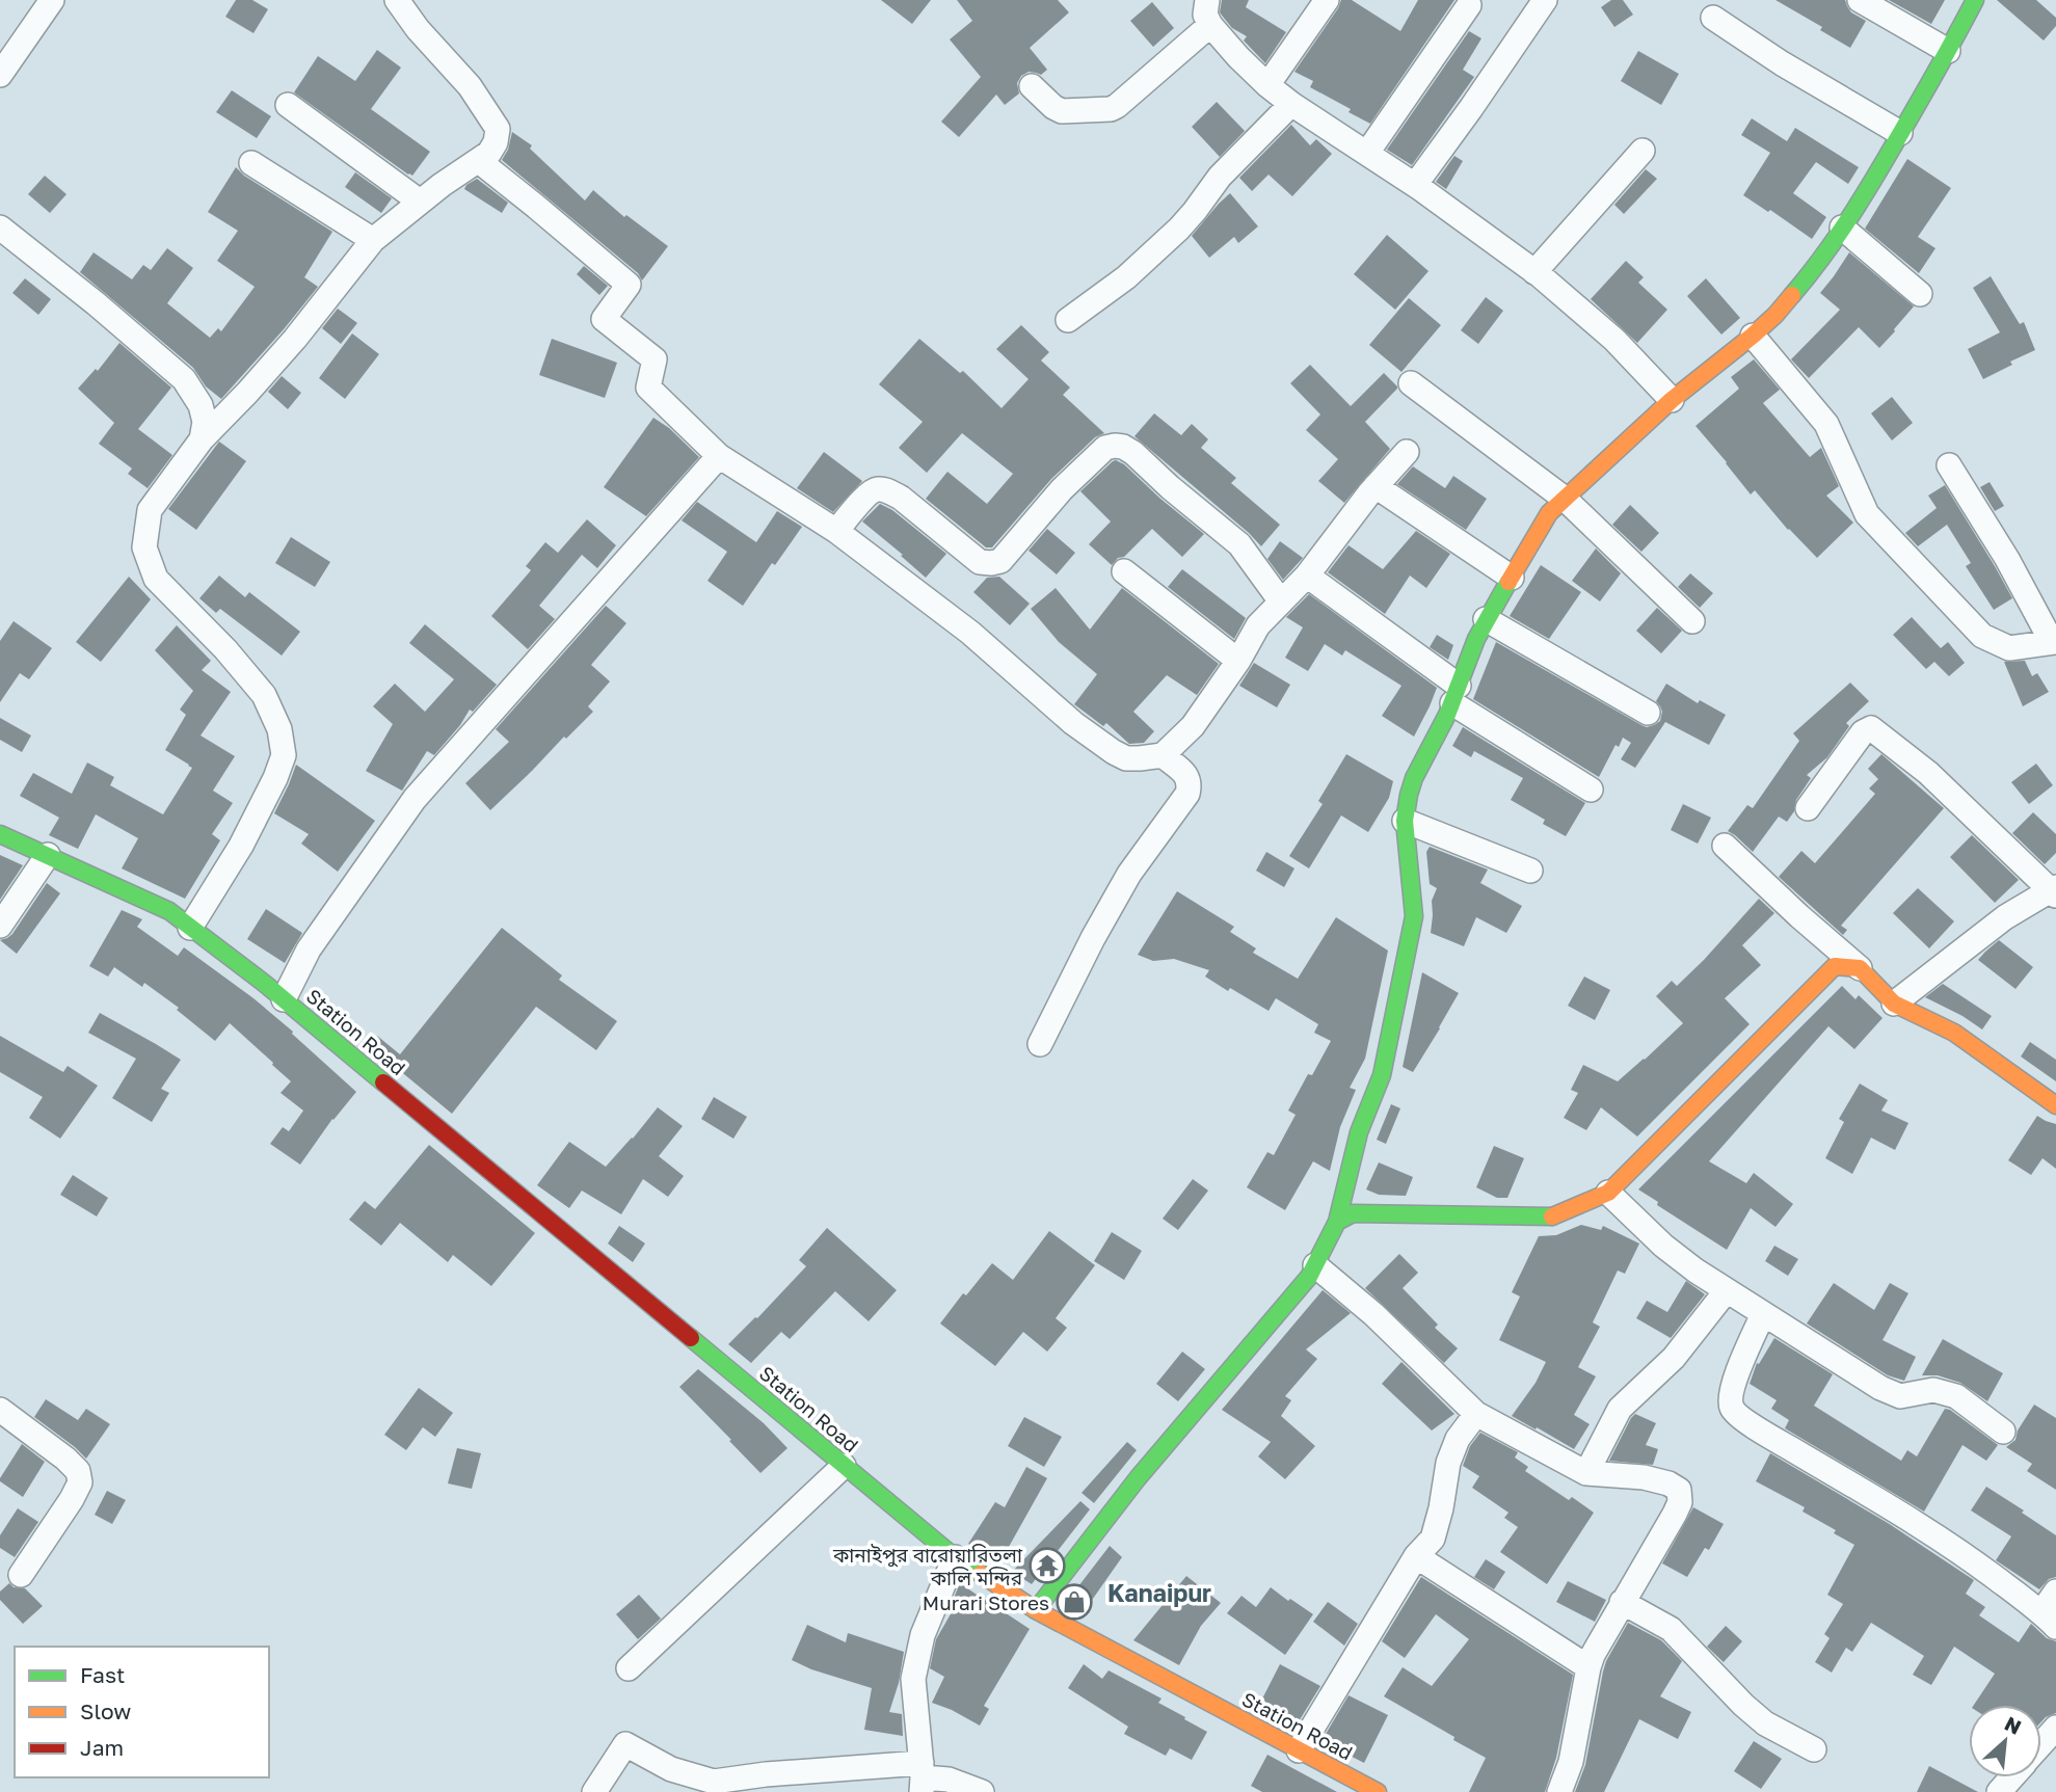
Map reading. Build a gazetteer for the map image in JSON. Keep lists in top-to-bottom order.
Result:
{
  "streets": {
    "street": ["Station Road"]
  },
  "districts": ["Kanaipur"],
  "places": {
    "temple": ["কানাইপুর বারোয়ারিতলা কালি মন্দির"],
    "shop": ["Murari Stores"]
  },
  "legend": ["Fast", "Slow", "Jam"],
  "north": "top right"
}
